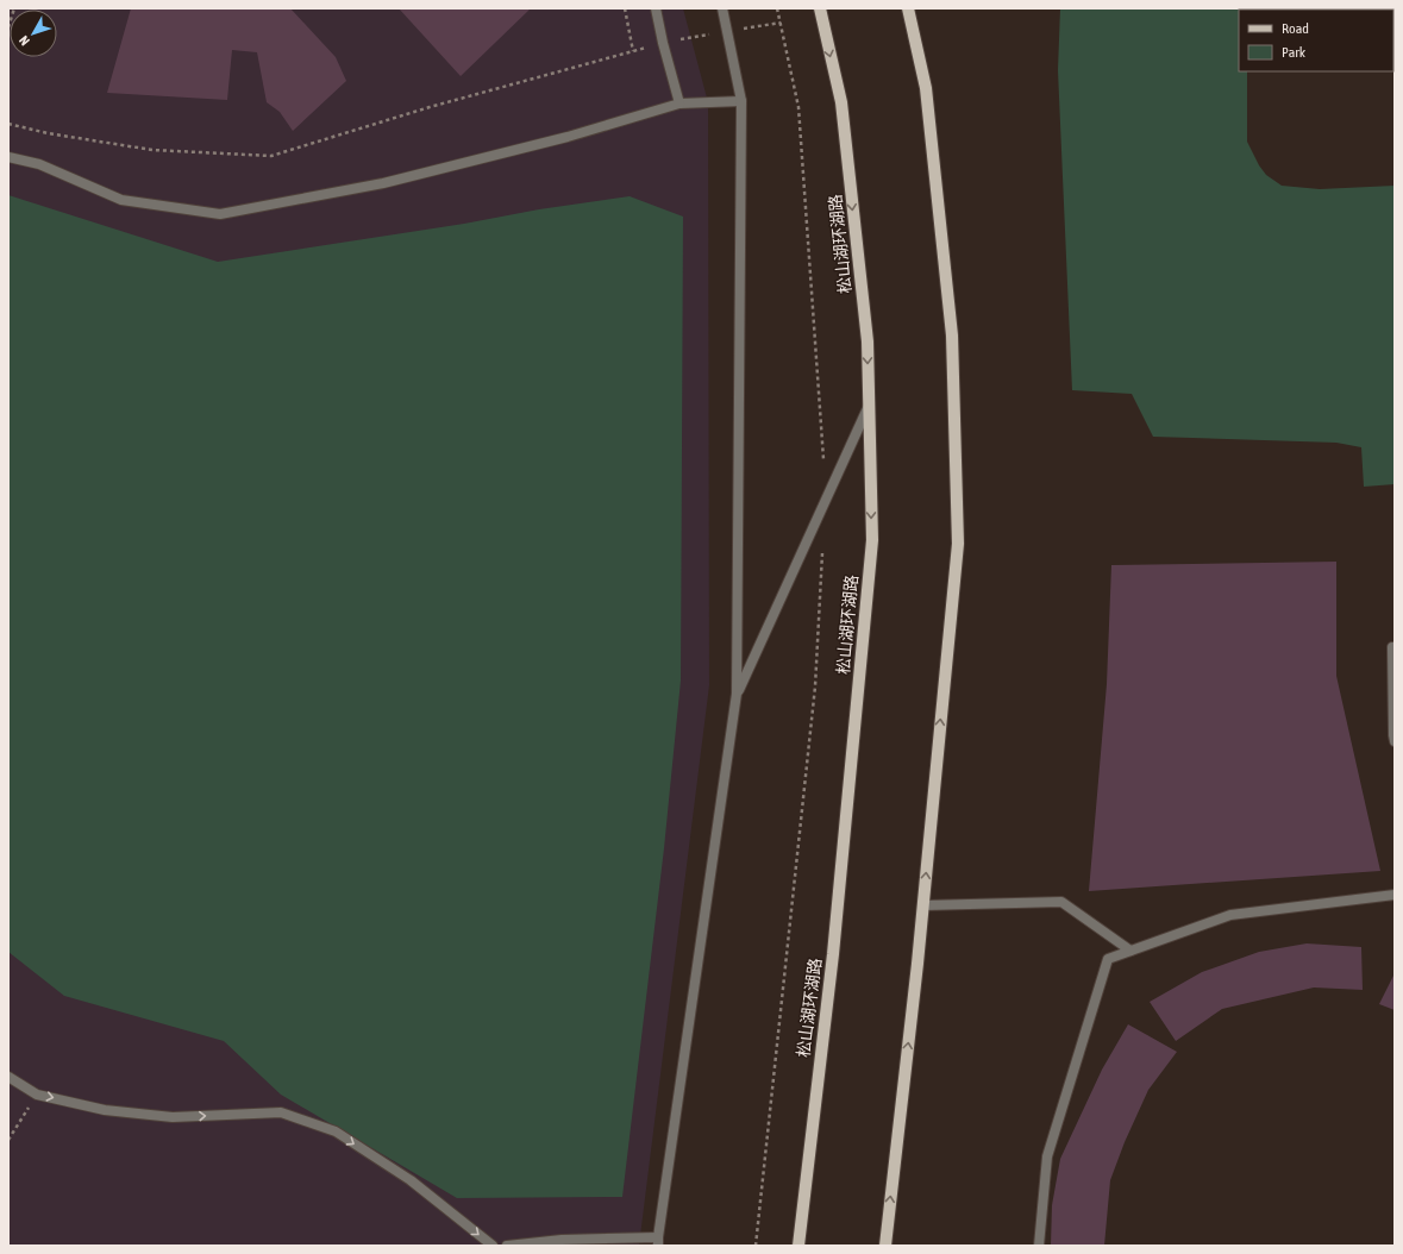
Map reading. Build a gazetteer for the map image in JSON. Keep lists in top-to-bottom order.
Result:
{
  "streets": {
    "main road": ["松山湖环湖路"]
  },
  "legend": ["Road", "Park"],
  "north": "bottom left"
}
